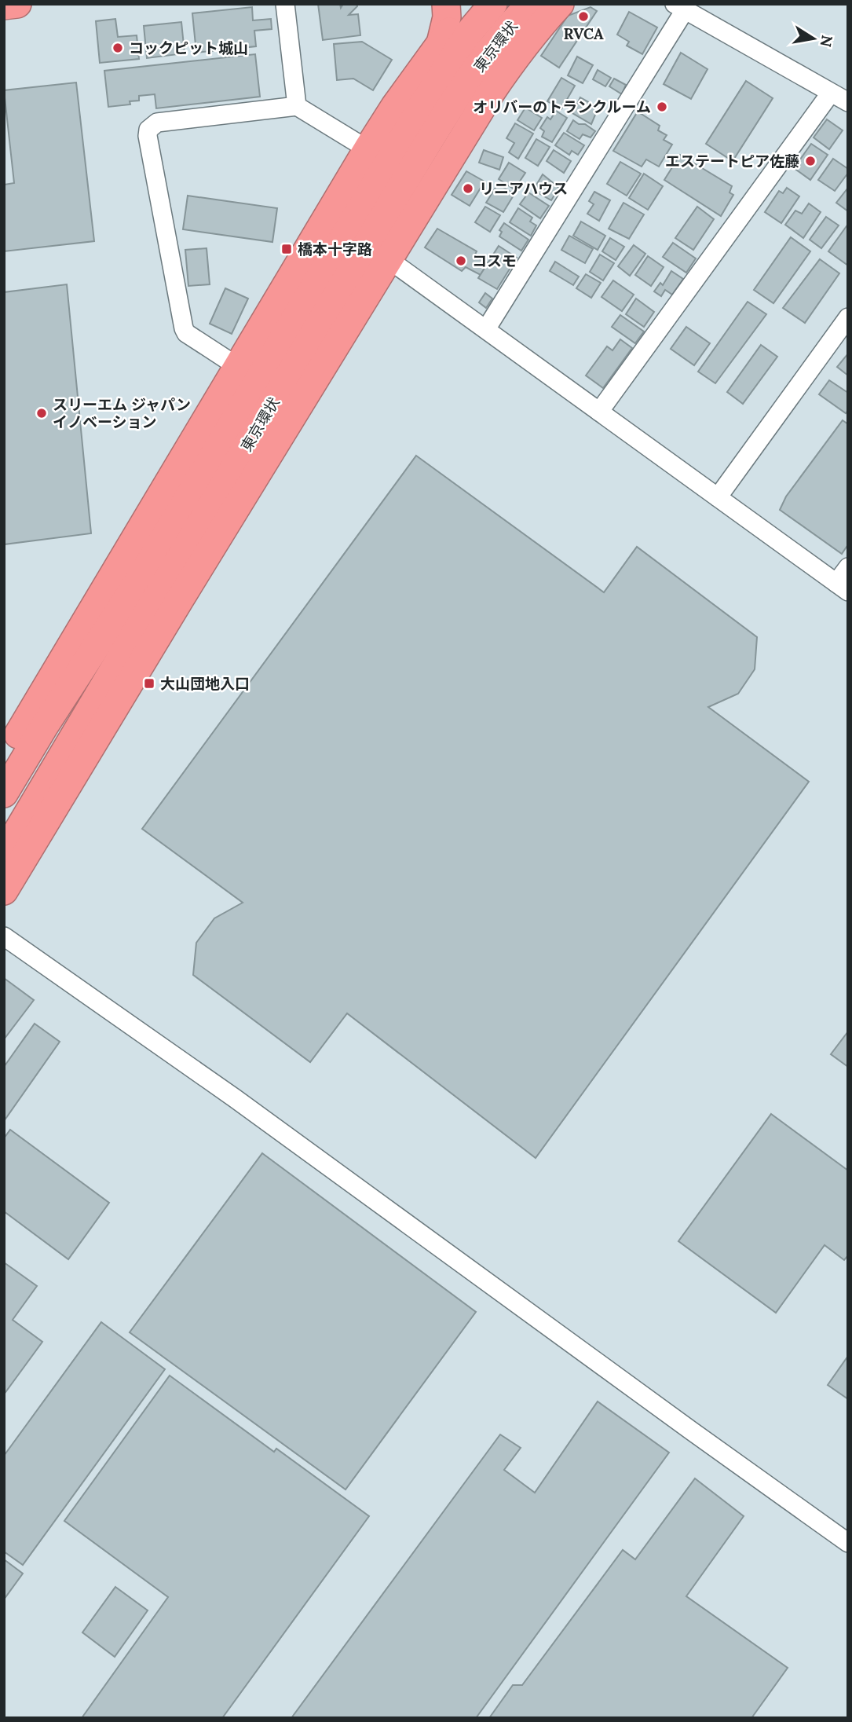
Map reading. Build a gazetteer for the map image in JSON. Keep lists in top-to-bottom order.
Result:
{
  "streets": {
    "highway": ["東京環状"]
  },
  "places": {
    "other": [
      "RVCA",
      "コックピット城山",
      "オリバーのトランクルーム",
      "エステートピア佐藤",
      "リニアハウス",
      "コスモ",
      "スリーエム ジャパン イノベーション"
    ],
    "transit": ["橋本十字路", "大山団地入口"]
  },
  "north": "right"
}
